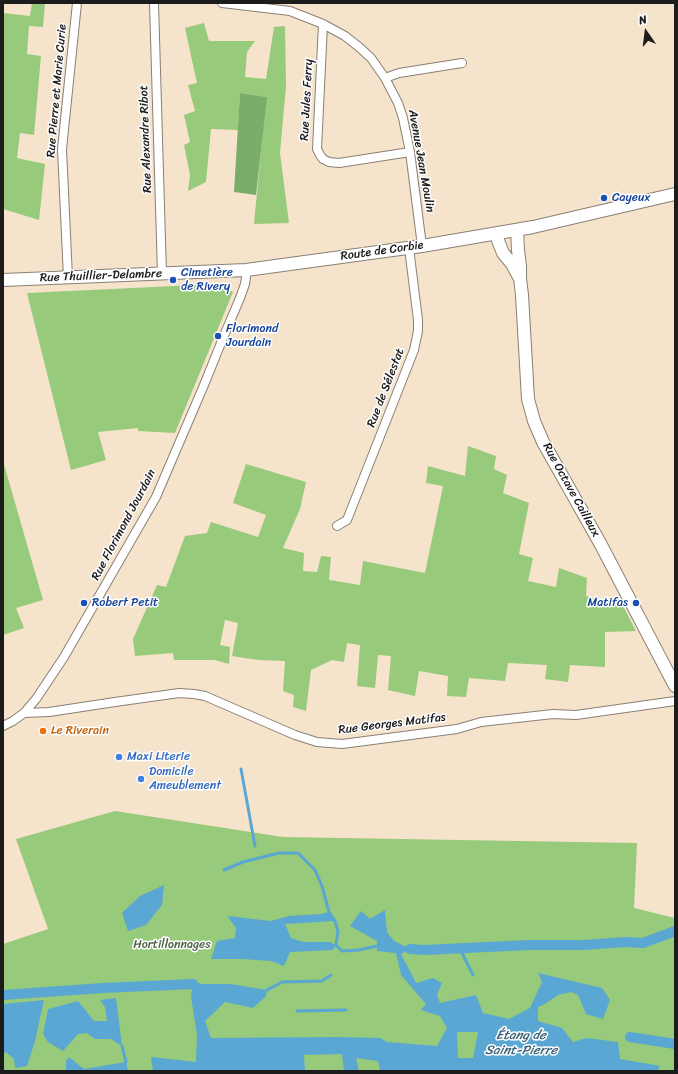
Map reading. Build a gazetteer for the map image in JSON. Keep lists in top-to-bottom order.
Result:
{
  "streets": {
    "main road": ["Route de Corbie", "Rue Thuillier-Delambre", "Rue Octave Cailleux"],
    "street": [
      "Rue Pierre et Marie Curie",
      "Rue Jules Ferry",
      "Rue Alexandre Ribot",
      "Avenue Jean Moulin",
      "Rue de Sélestat",
      "Rue Florimond Jourdain",
      "Rue Georges Matifas"
    ]
  },
  "crossings": [
    ["Rue Pierre et Marie Curie", "Rue Thuillier-Delambre"],
    ["Rue Jules Ferry", "Avenue Jean Moulin"],
    ["Rue Alexandre Ribot", "Rue Thuillier-Delambre"],
    ["Avenue Jean Moulin", "Route de Corbie"],
    ["Route de Corbie", "Rue Thuillier-Delambre"],
    ["Route de Corbie", "Rue de Sélestat"],
    ["Route de Corbie", "Rue Octave Cailleux"],
    ["Route de Corbie", "Rue Florimond Jourdain"],
    ["Rue Thuillier-Delambre", "Rue Florimond Jourdain"],
    ["Rue Florimond Jourdain", "Rue Georges Matifas"]
  ],
  "water": ["Étang de Saint-Pierre"],
  "parks": ["Hortillonnages"],
  "places": [
    "Cayeux",
    "Cimetière de Rivery",
    "Florimond Jourdain",
    "Robert Petit",
    "Matifas",
    "Le Riverain",
    "Maxi Literie",
    "Domicile Ameublement"
  ],
  "north": "top"
}
